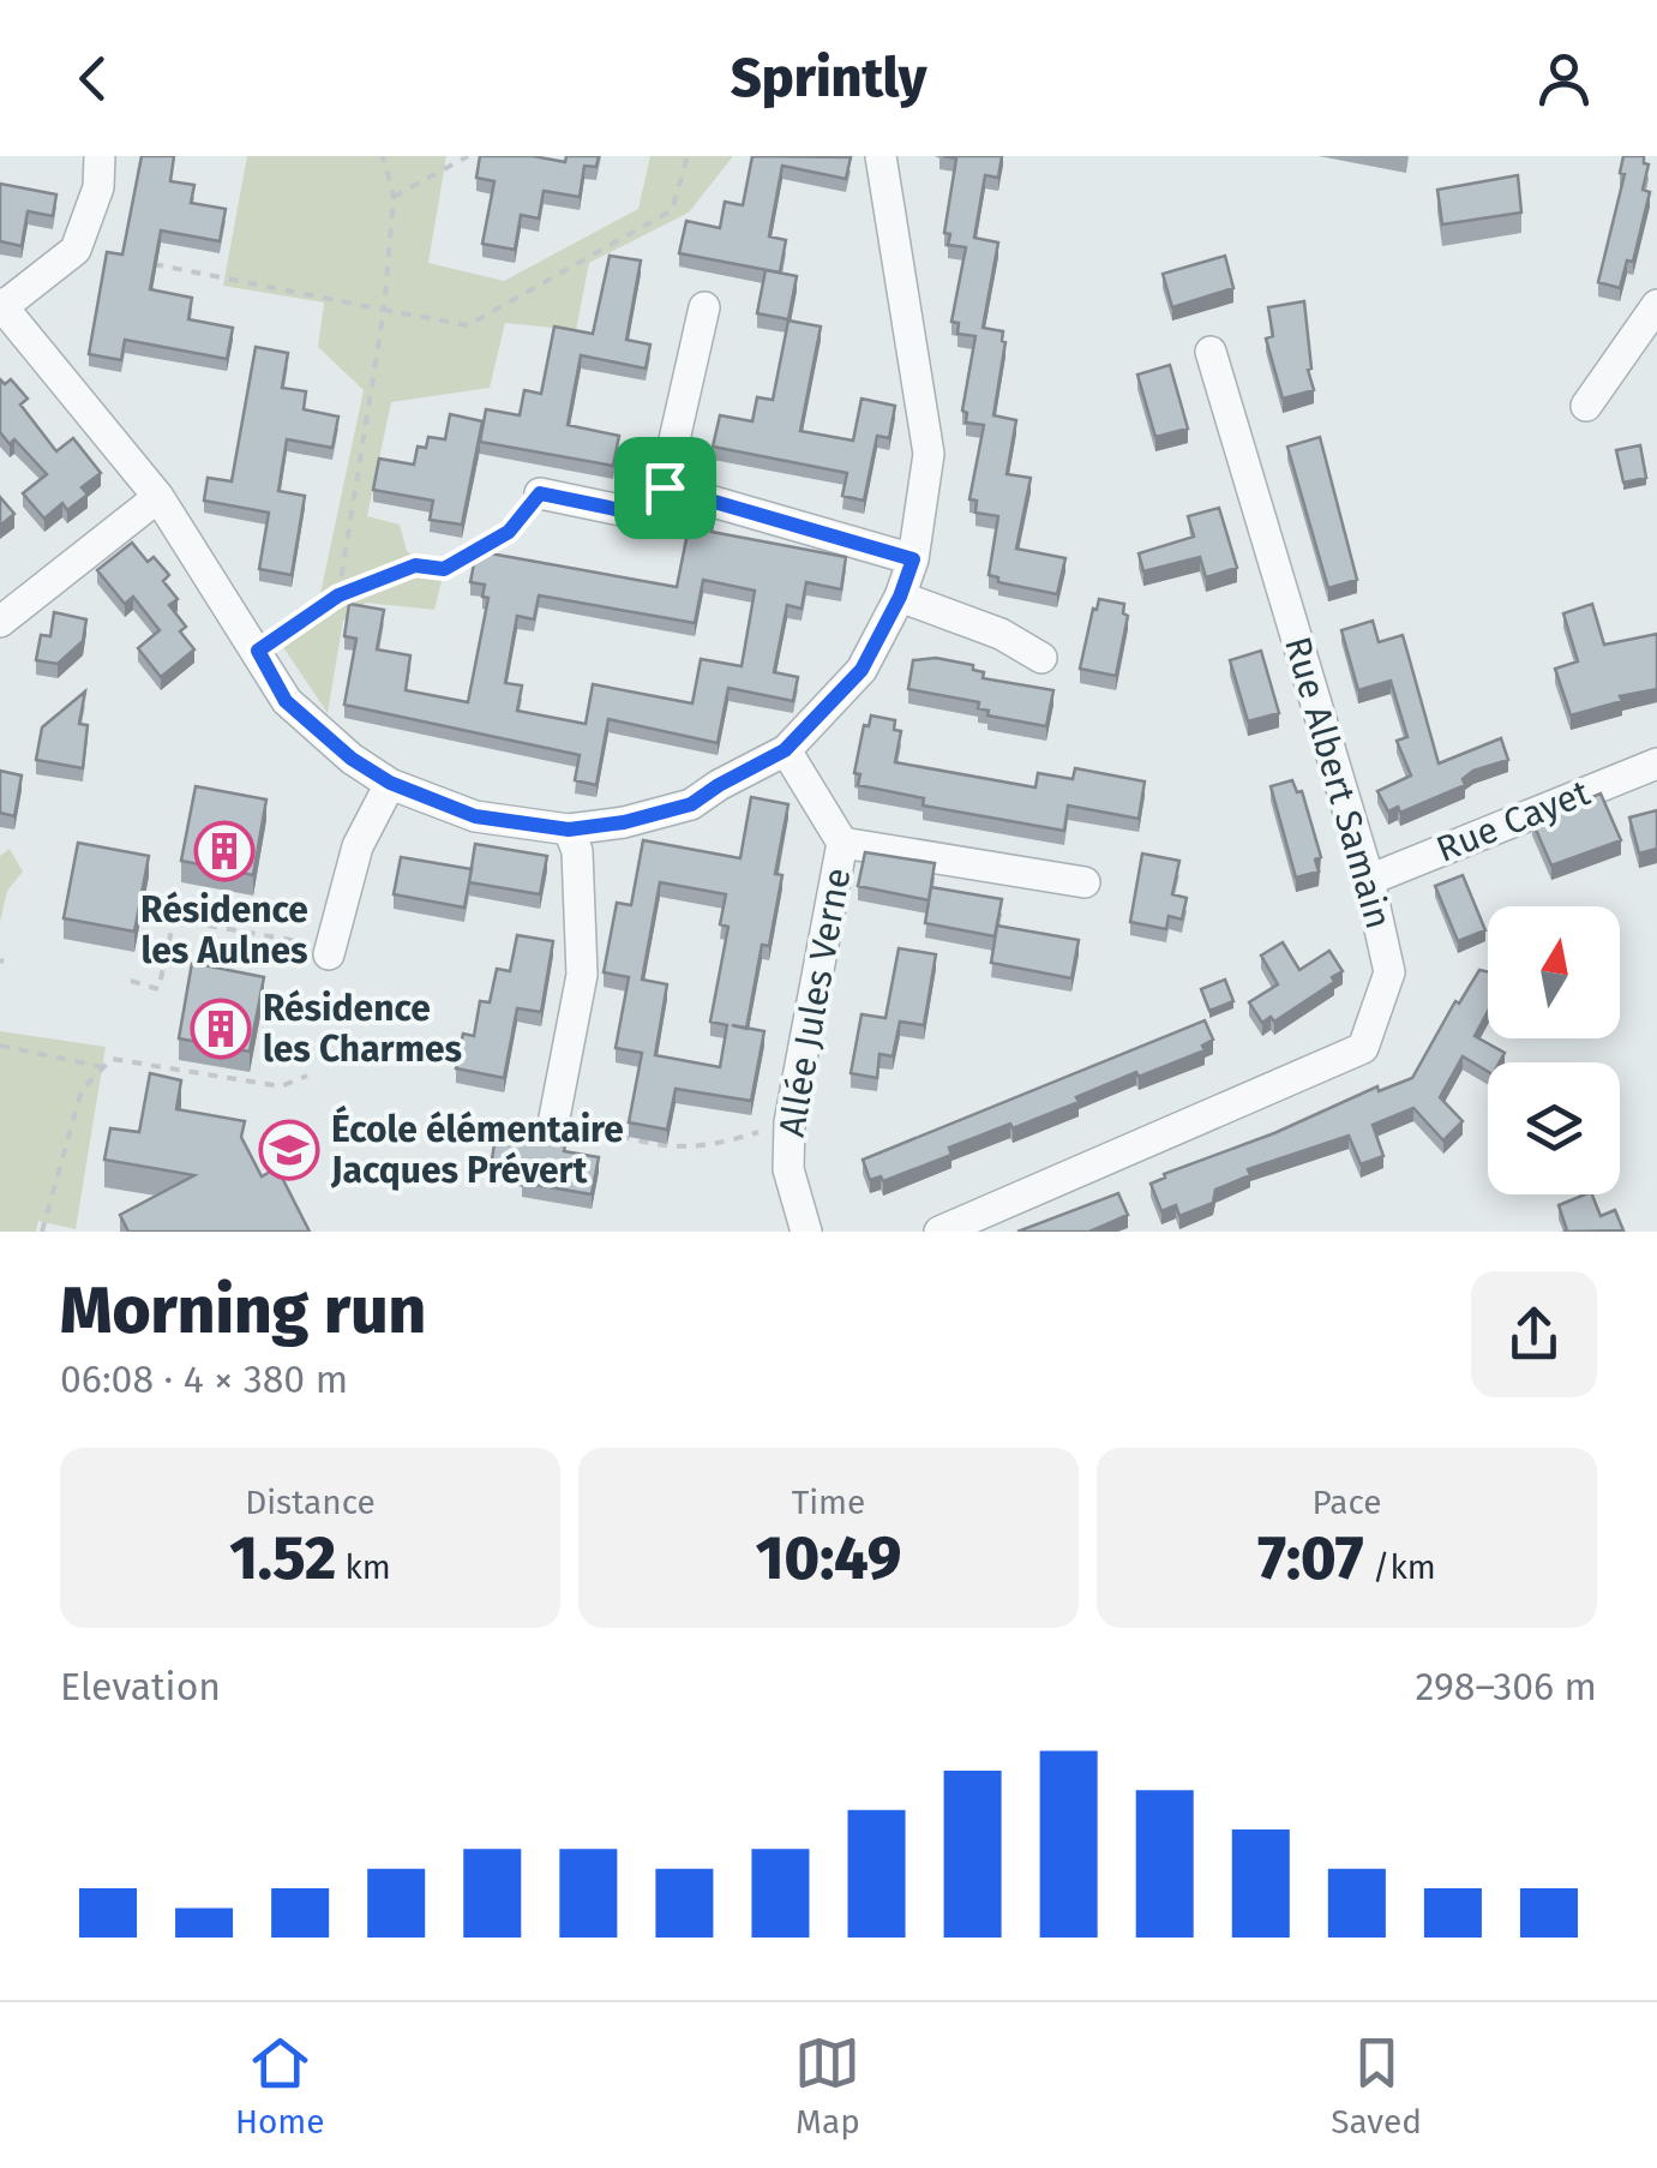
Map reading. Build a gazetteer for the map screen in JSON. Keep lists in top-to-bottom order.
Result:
{
  "streets": {
    "street": ["Rue Albert Samain", "Rue Cayet", "Allée Jules Verne"]
  },
  "crossings": [
    ["Rue Albert Samain", "Rue Cayet"]
  ],
  "places": {
    "building": ["Résidence les Aulnes", "Résidence les Charmes"],
    "school or university": ["École élémentaire Jacques Prévert"]
  },
  "north": "top",
  "page": {
    "header": "Sprintly",
    "heading": ["Morning run", "06:08 · 4 × 380 m"],
    "stats": [
      ["Distance", "1.52 km"],
      ["Time", "10:49"],
      ["Pace", "7:07 /km"]
    ],
    "chart": ["Elevation", "298–306 m"],
    "tabs": ["Home", "Map", "Saved"]
  }
}
